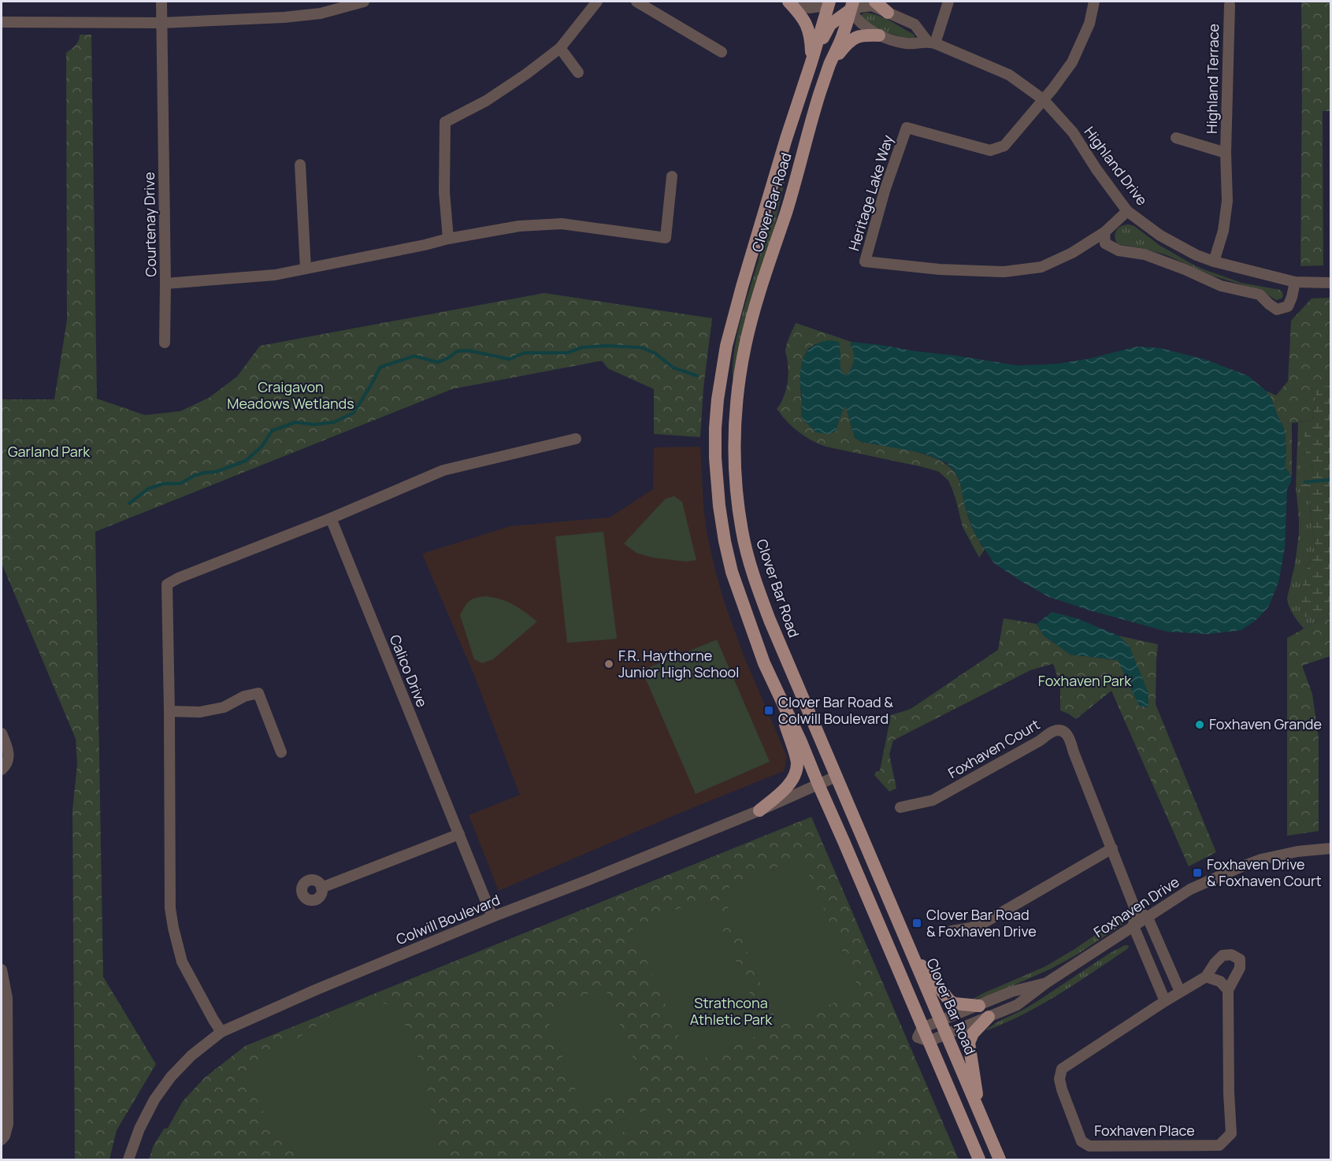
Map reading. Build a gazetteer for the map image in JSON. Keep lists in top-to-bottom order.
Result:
{
  "streets": {
    "main road": ["Clover Bar Road"],
    "street": [
      "Highland Terrace",
      "Highland Drive",
      "Heritage Lake Way",
      "Courtenay Drive",
      "Calico Drive",
      "Foxhaven Court",
      "Foxhaven Drive",
      "Colwill Boulevard",
      "Foxhaven Place"
    ]
  },
  "crossings": [
    ["Highland Terrace", "Highland Drive"],
    ["Highland Drive", "Heritage Lake Way"],
    ["Highland Drive", "Clover Bar Road"],
    ["Clover Bar Road", "Foxhaven Drive"],
    ["Clover Bar Road", "Colwill Boulevard"],
    ["Calico Drive", "Colwill Boulevard"]
  ],
  "parks": [
    "Craigavon Meadows Wetlands",
    "Garland Park",
    "Foxhaven Park",
    "Strathcona Athletic Park"
  ],
  "places": {
    "other": ["F.R. Haythorne Junior High School", "Foxhaven Grande"],
    "transit": ["Clover Bar Road & Colwill Boulevard", "Foxhaven Drive & Foxhaven Court", "Clover Bar Road & Foxhaven Drive"]
  }
}
